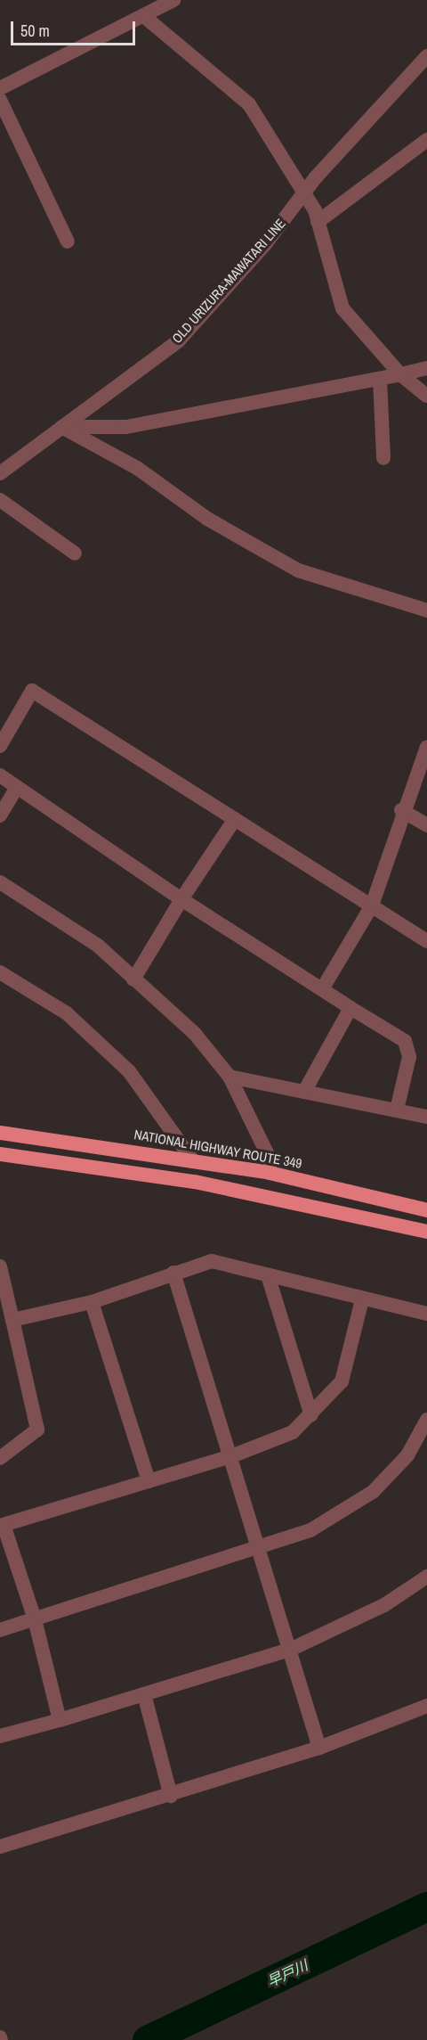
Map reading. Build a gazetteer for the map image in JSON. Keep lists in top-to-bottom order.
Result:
{
  "streets": {
    "highway": ["NATIONAL HIGHWAY ROUTE 349"],
    "street": ["OLD URIZURA-MAWATARI LINE"]
  },
  "water": ["早戸川"],
  "scale_bar": "50 m"
}
